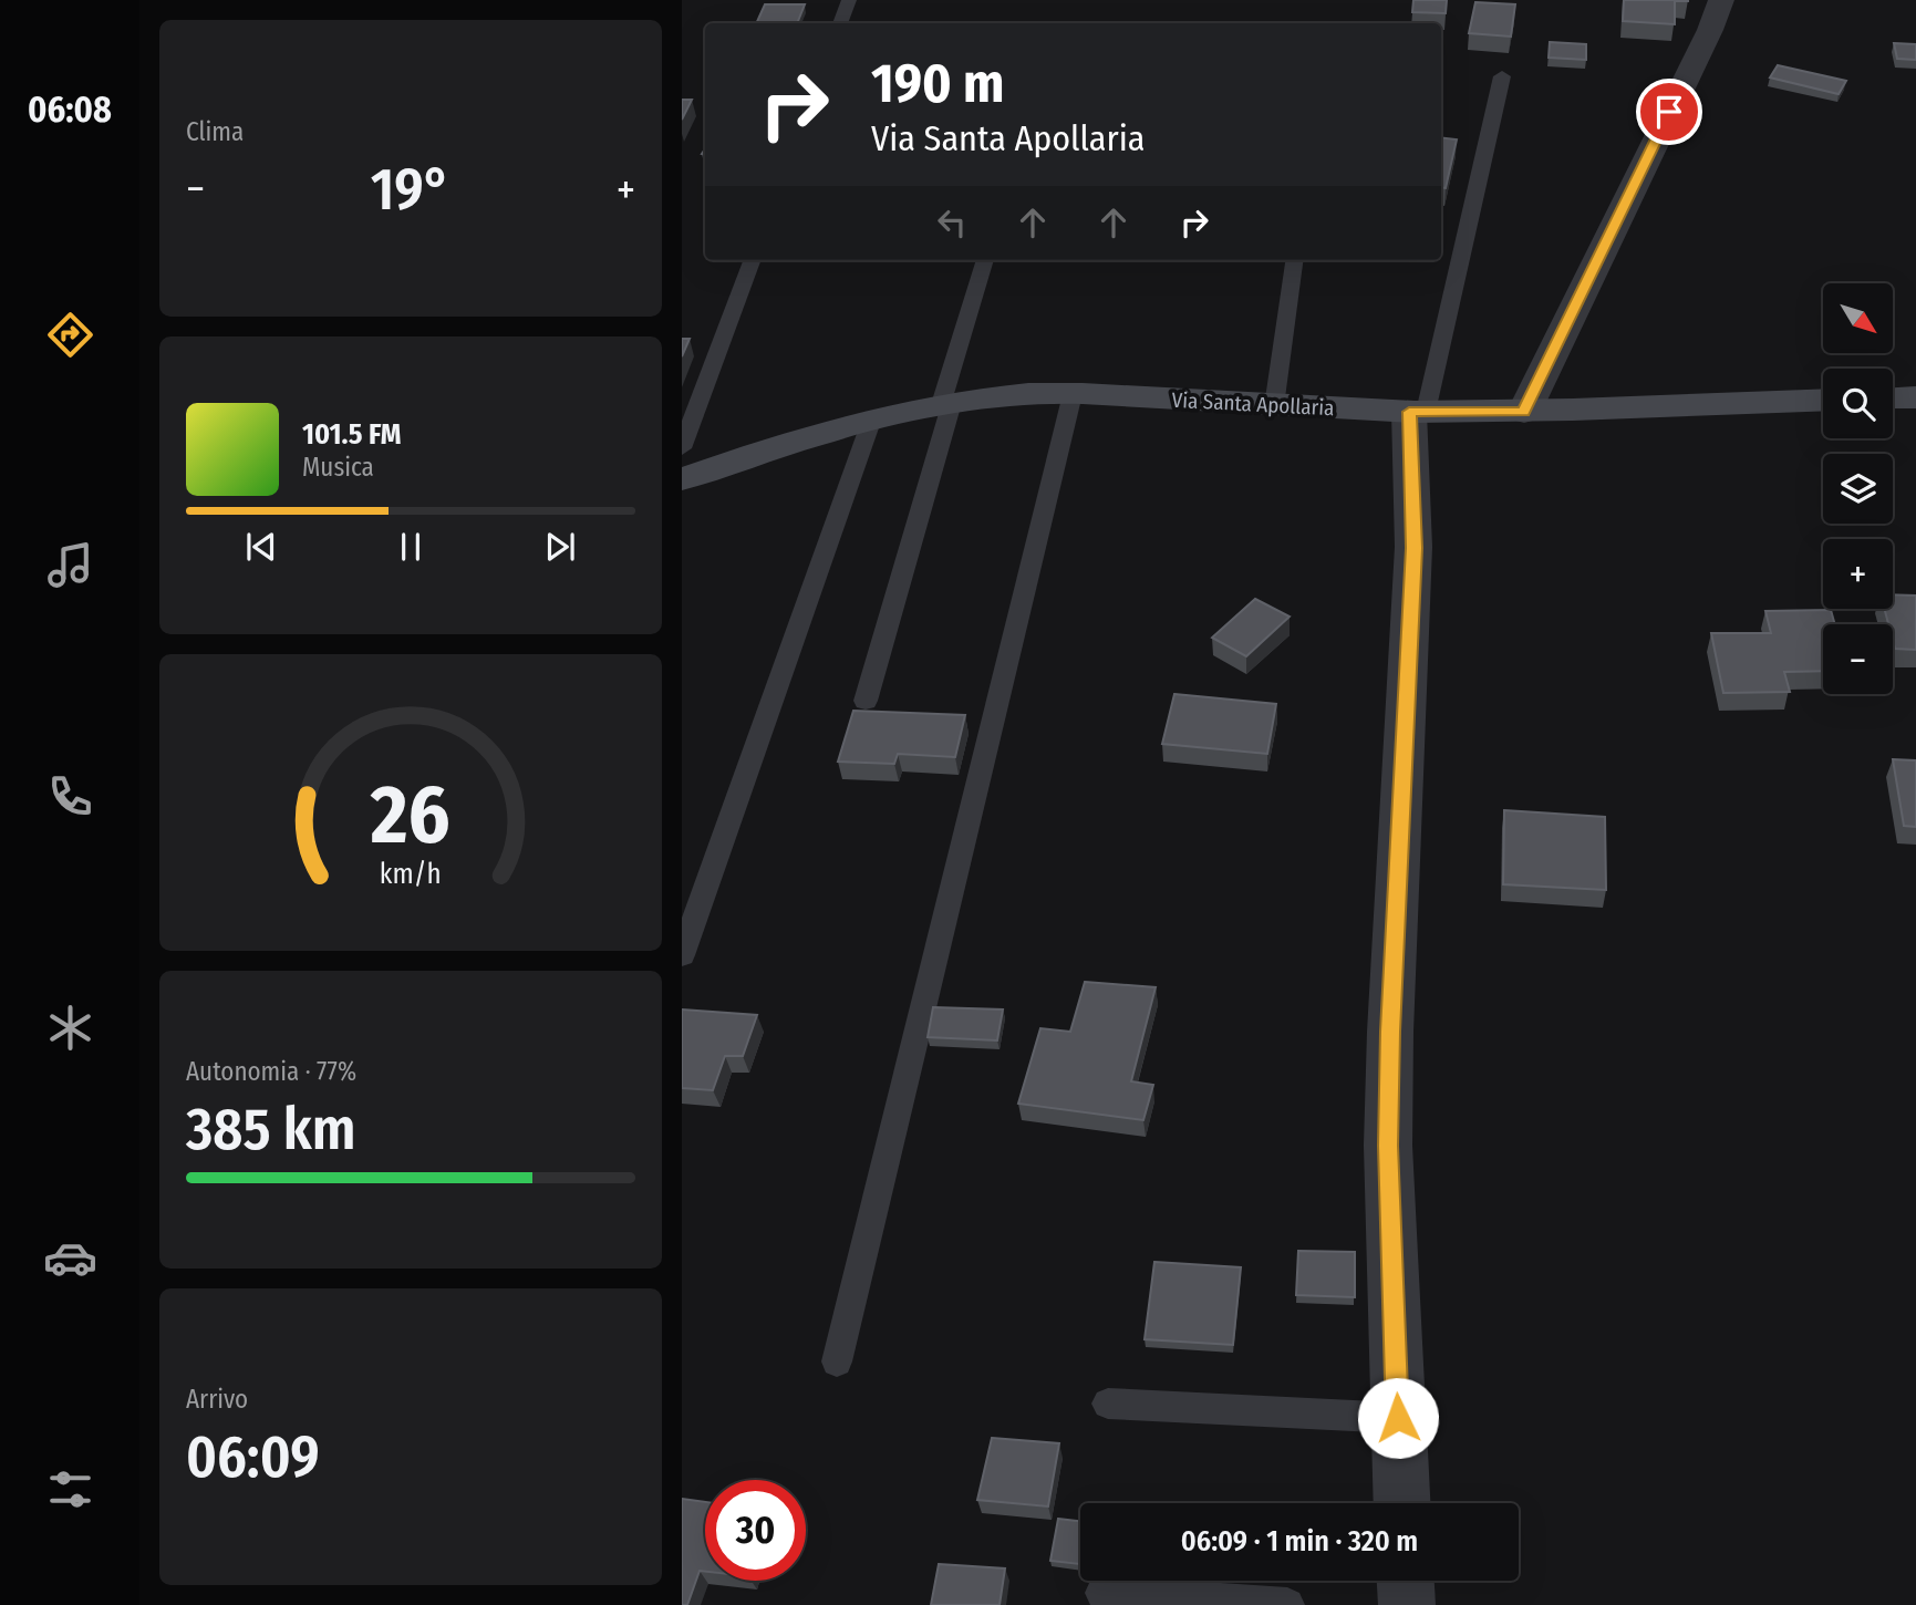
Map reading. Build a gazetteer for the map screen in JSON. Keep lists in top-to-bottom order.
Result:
{
  "streets": {
    "street": ["Via Santa Apollaria"]
  },
  "north": "bottom right",
  "page": {
    "tabs": "06:08",
    "tile": [
      "Clima",
      ["Autonomia · 77%", "385 km"],
      ["Arrivo", "06:09"]
    ],
    "turn": ["190 m", "Via Santa Apollaria"],
    "heat": ["−", "19°", "+"],
    "map_buttons": ["+", "−"],
    "song": ["101.5 FM", "Musica"],
    "limit": "30",
    "trip": "06:09 · 1 min · 320 m",
    "gauge": ["26", "km/h"]
  }
}
